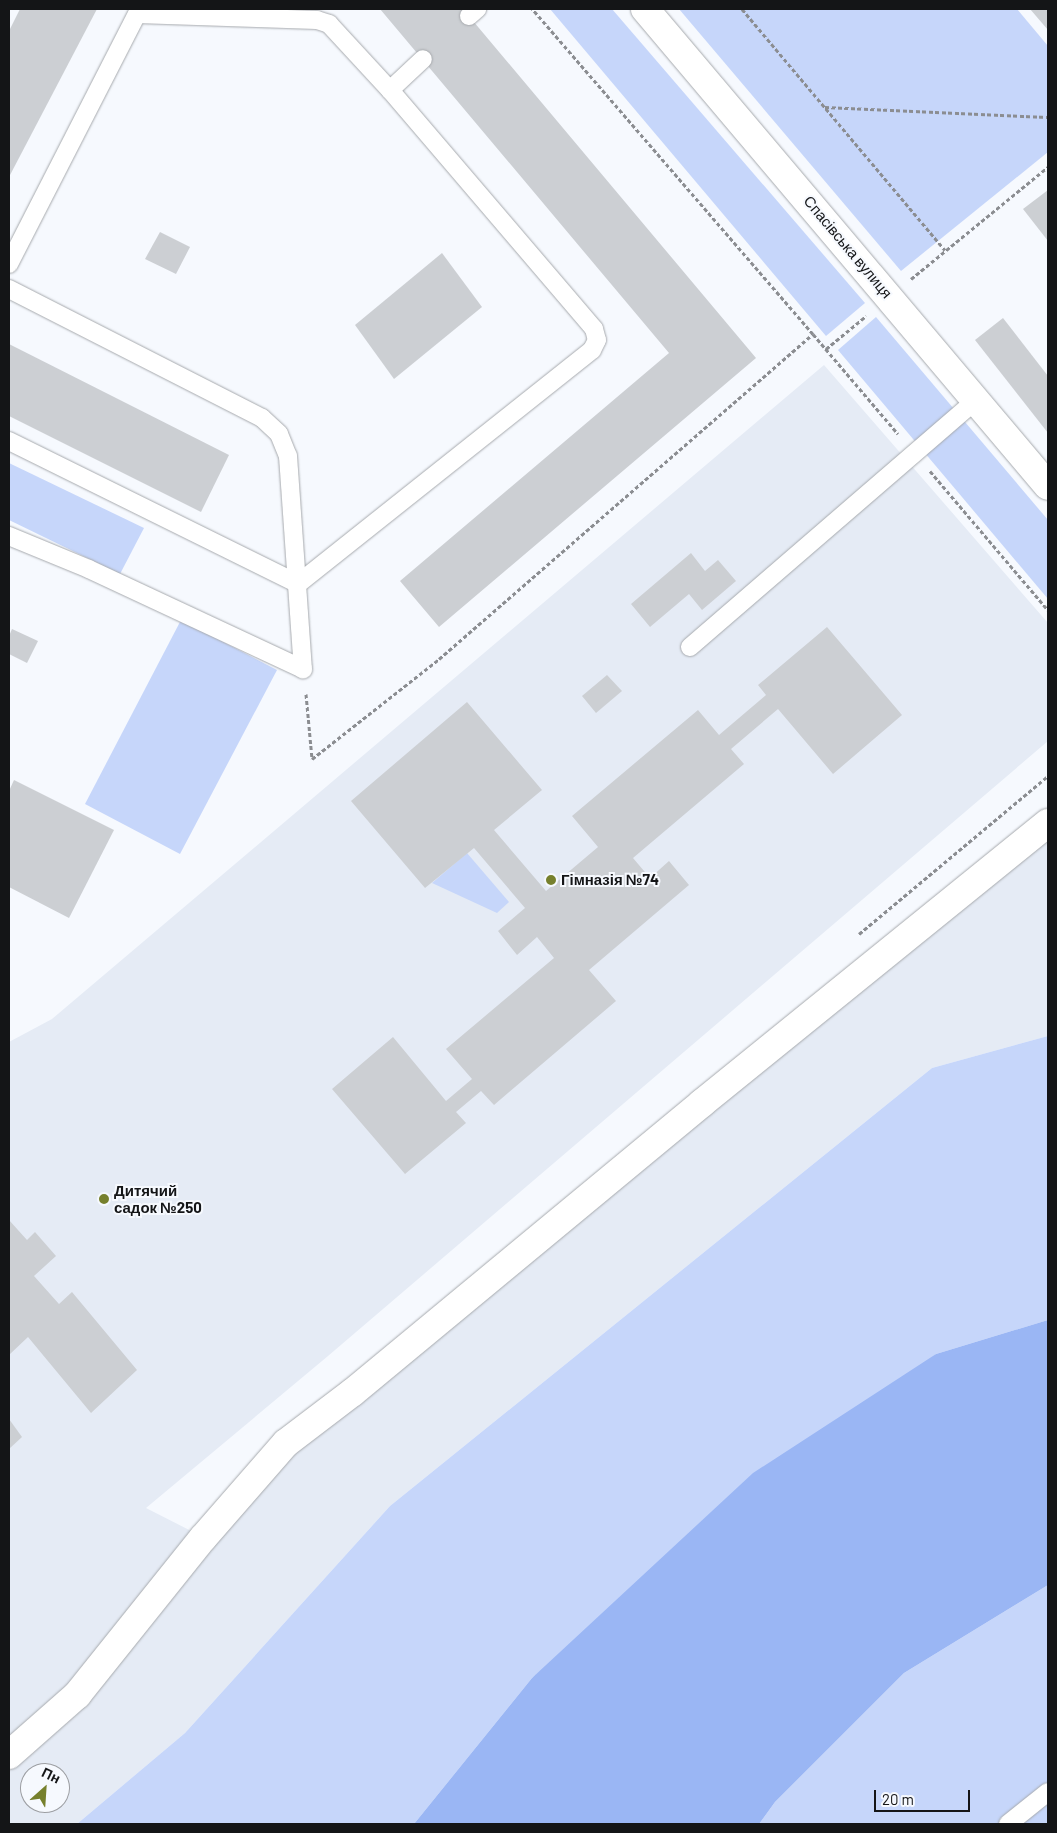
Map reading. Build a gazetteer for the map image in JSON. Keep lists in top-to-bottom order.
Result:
{
  "streets": {
    "street": ["Спасівська вулиця"]
  },
  "places": ["Гімназія №74", "Дитячий садок №250"],
  "scale_bar": "20 m",
  "north": "top right"
}
